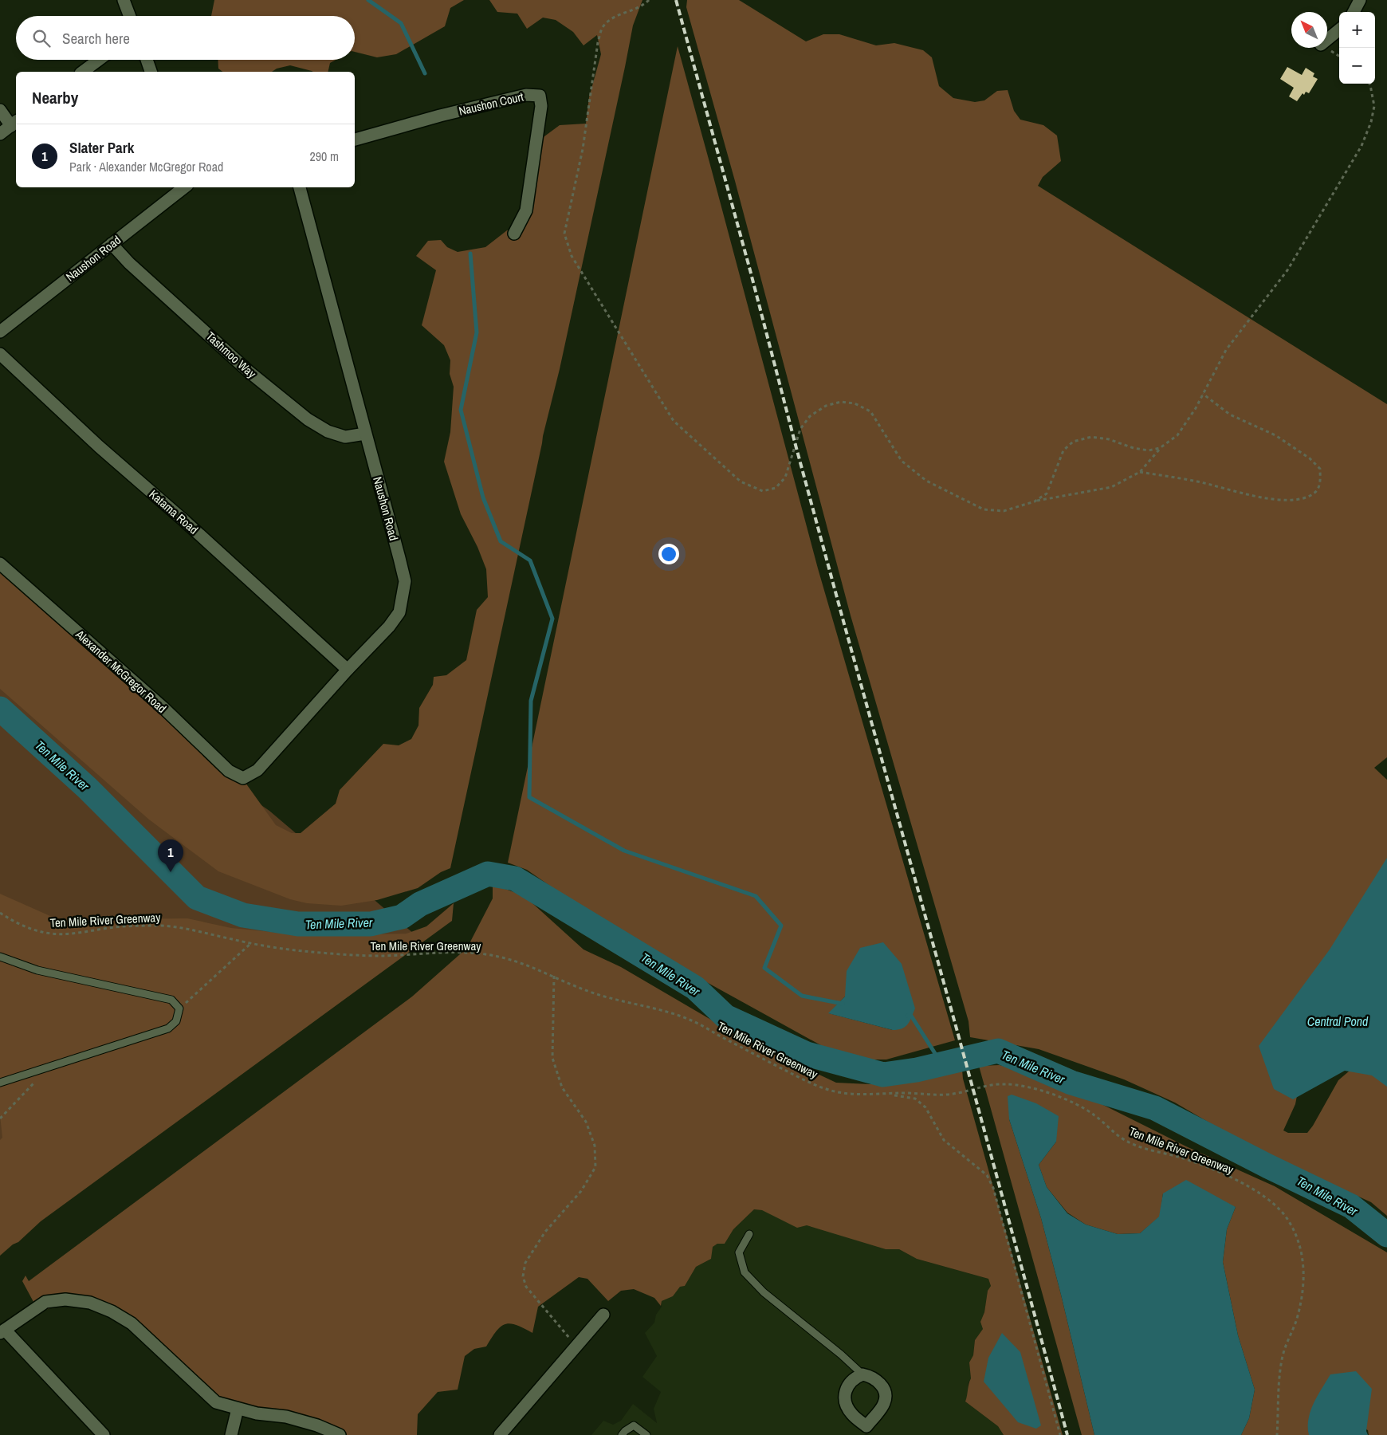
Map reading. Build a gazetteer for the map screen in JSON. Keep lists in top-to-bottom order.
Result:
{
  "streets": {
    "street": [
      "Naushon Court",
      "Naushon Road",
      "Tashmoo Way",
      "Katama Road",
      "Alexander McGregor Road"
    ],
    "path": ["Ten Mile River Greenway"]
  },
  "crossings": [
    ["Naushon Road", "Tashmoo Way"],
    ["Naushon Road", "Katama Road"],
    ["Naushon Road", "Alexander McGregor Road"]
  ],
  "water": ["Ten Mile River", "Central Pond"],
  "north": "top left",
  "page": {
    "map_buttons": ["+", "−"],
    "search": "Search here",
    "heading": "Nearby",
    "list": [
      {
        "mark": "1",
        "name": "Slater Park",
        "note": "Park · Alexander McGregor Road",
        "value": "290 m"
      }
    ],
    "pins": "1"
  }
}
